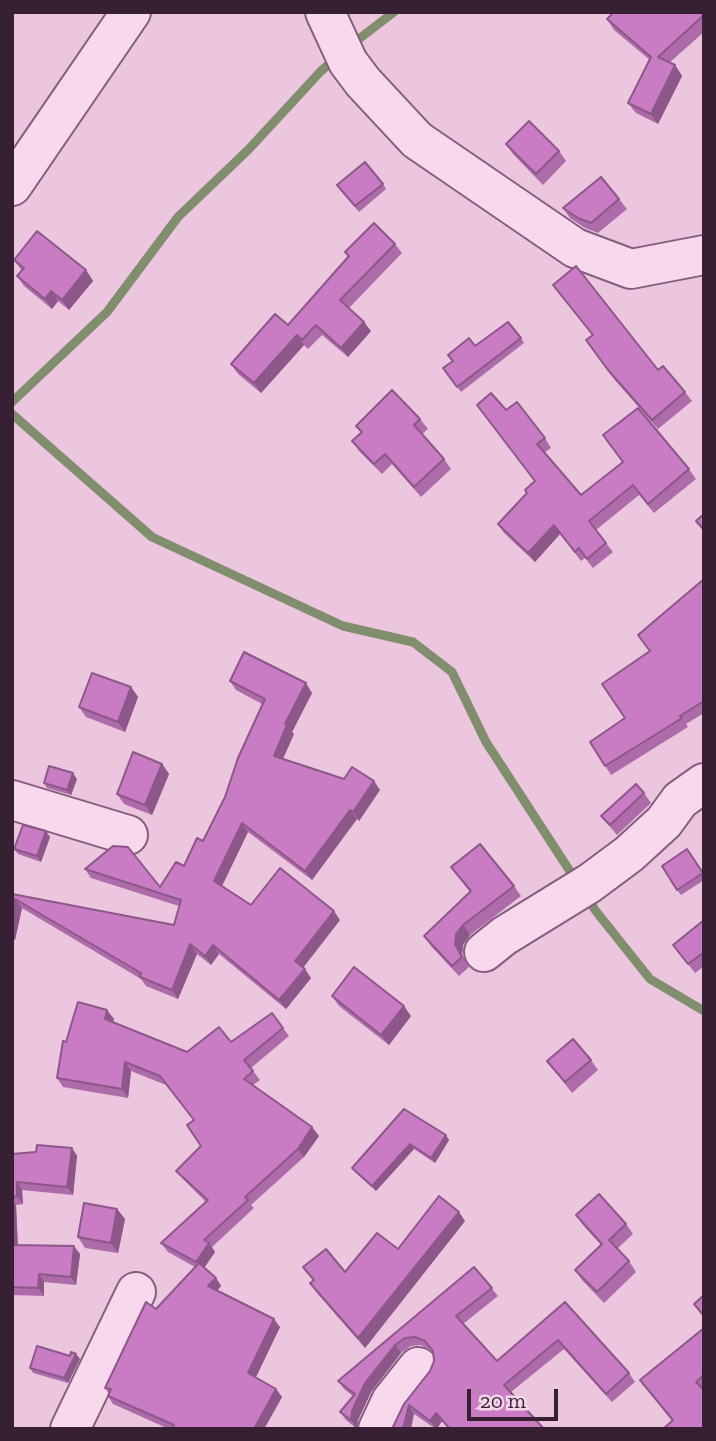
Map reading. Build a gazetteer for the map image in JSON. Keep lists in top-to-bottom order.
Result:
{
  "scale_bar": "20 m"
}
